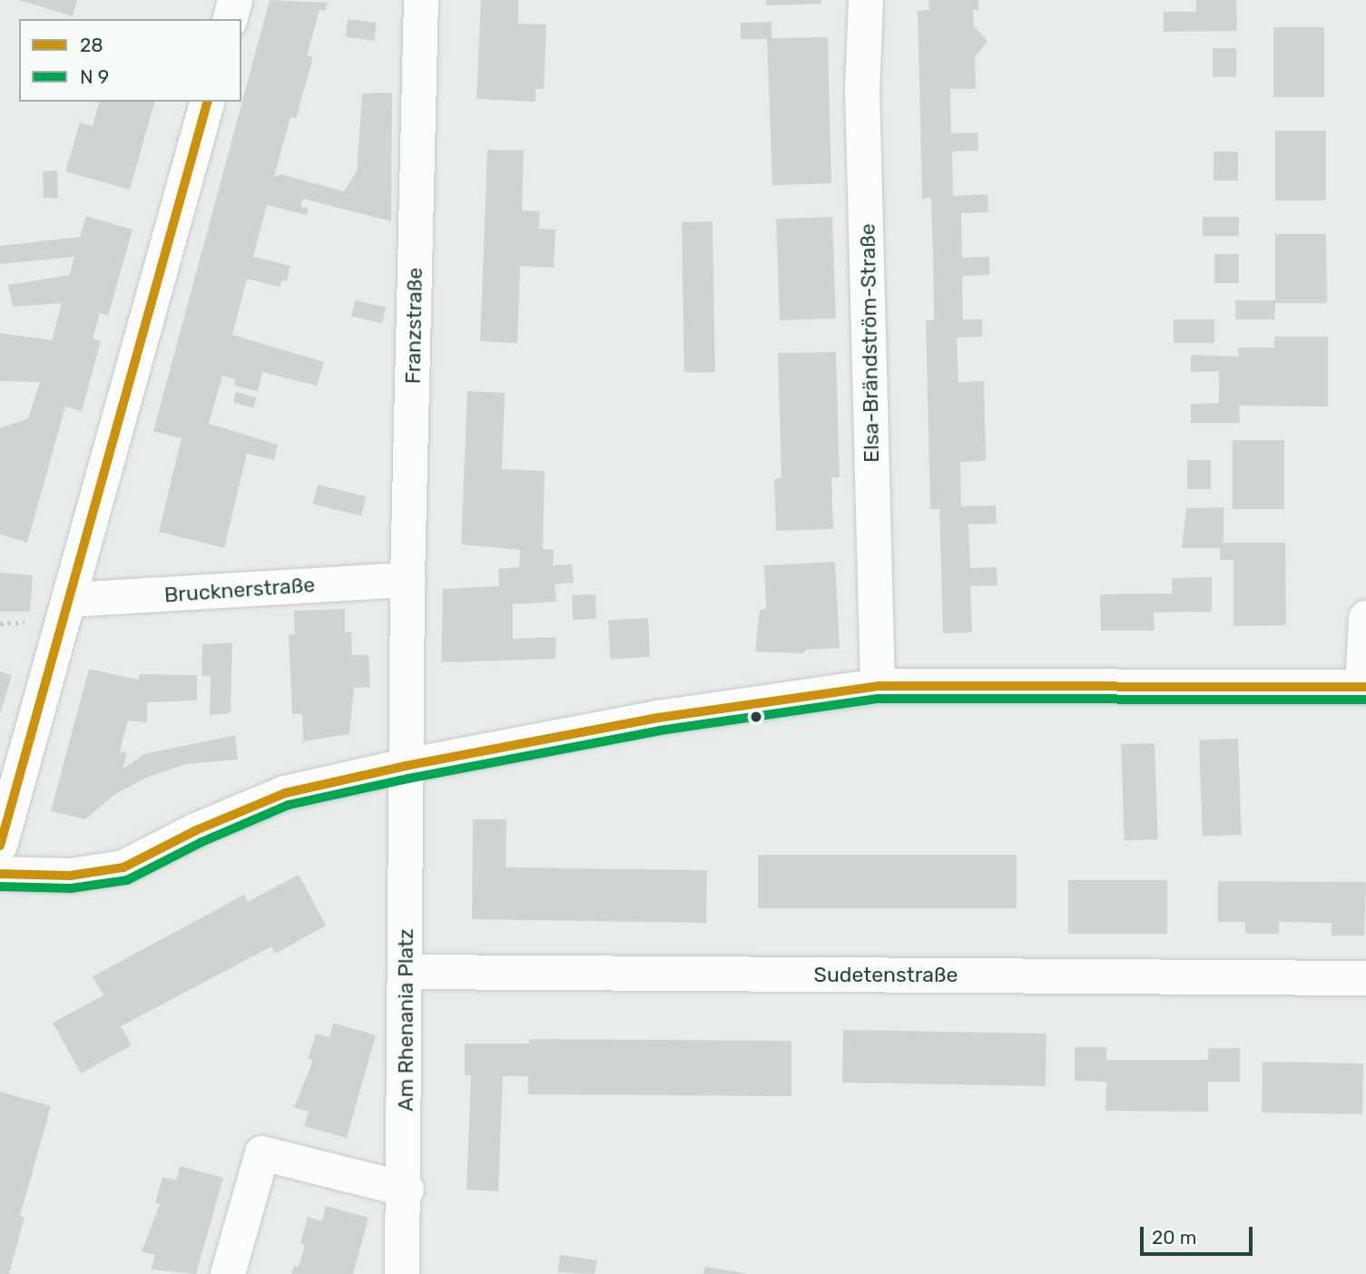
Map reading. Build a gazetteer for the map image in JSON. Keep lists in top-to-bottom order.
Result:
{
  "streets": {
    "street": [
      "Franzstraße",
      "Elsa-Brändström-Straße",
      "Brucknerstraße",
      "Sudetenstraße",
      "Am Rhenania Platz"
    ]
  },
  "crossings": [
    ["Franzstraße", "Brucknerstraße"],
    ["Franzstraße", "Am Rhenania Platz"],
    ["Sudetenstraße", "Am Rhenania Platz"]
  ],
  "lines": ["transit line 28"],
  "legend": ["28", "N 9"],
  "scale_bar": "20 m"
}
